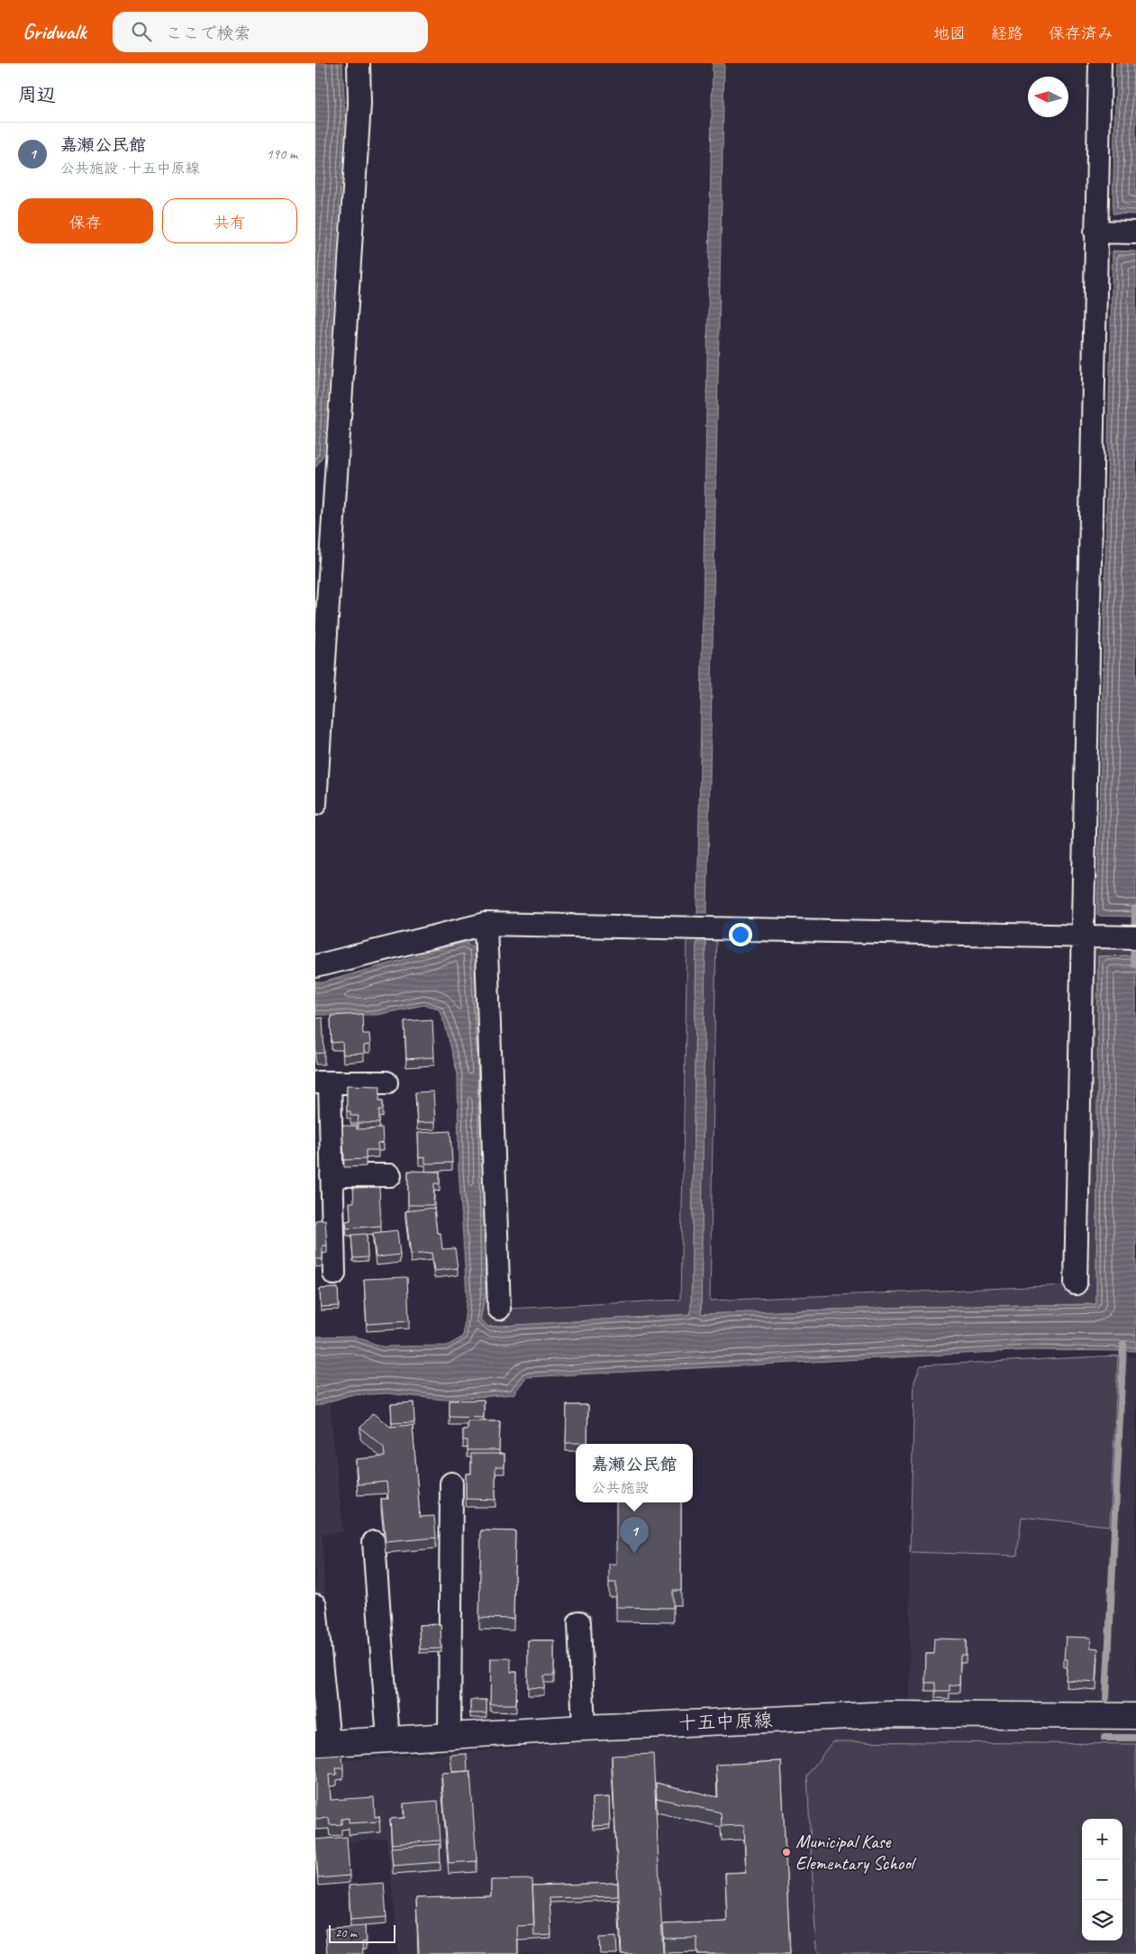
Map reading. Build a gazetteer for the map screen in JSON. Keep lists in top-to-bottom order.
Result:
{
  "streets": {
    "main road": ["十五中原線"]
  },
  "places": ["Municipal Kase Elementary School"],
  "scale_bar": "20 m",
  "north": "left",
  "page": {
    "header": "Gridwalk",
    "search": "ここで検索",
    "nav": ["地図", "経路", "保存済み"],
    "heading": "周辺",
    "list": [
      {
        "mark": "1",
        "name": "嘉瀬公民館",
        "note": "公共施設 · 十五中原線",
        "value": "190 m"
      }
    ],
    "buttons": ["保存", "共有"],
    "popup": ["嘉瀬公民館", "公共施設"],
    "pins": "1",
    "map_buttons": ["+", "−"],
    "scale": "20 m"
  }
}
